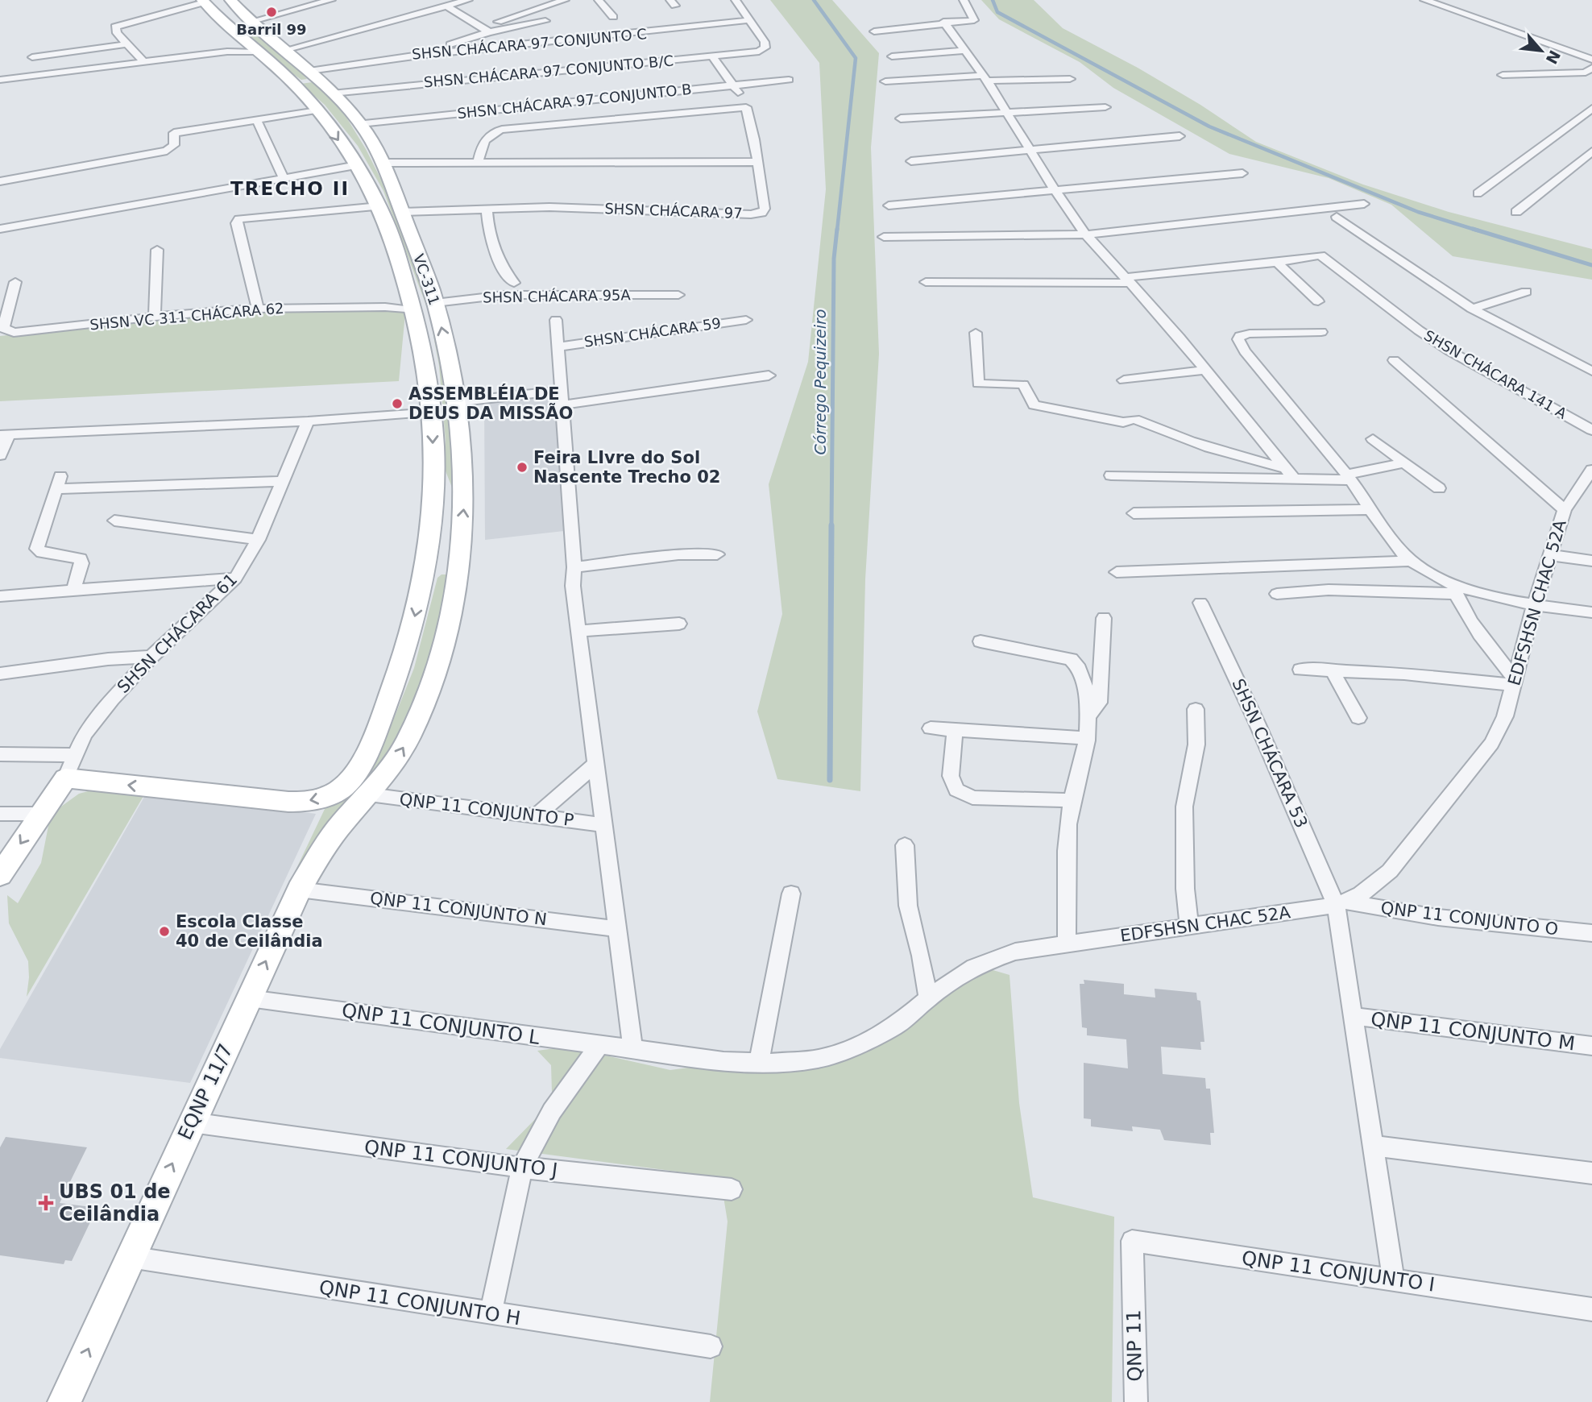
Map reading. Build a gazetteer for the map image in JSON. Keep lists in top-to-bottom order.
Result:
{
  "streets": {
    "main road": ["VC-311", "EQNP 11/7"],
    "street": [
      "SHSN CHÁCARA 97 CONJUNTO C",
      "SHSN CHÁCARA 97 CONJUNTO B/C",
      "SHSN CHÁCARA 97 CONJUNTO B",
      "SHSN CHÁCARA 97",
      "SHSN CHÁCARA 95A",
      "SHSN VC 311 CHÁCARA 62",
      "SHSN CHÁCARA 59",
      "SHSN CHÁCARA 141 A",
      "EDFSHSN CHAC 52A",
      "SHSN CHÁCARA 61",
      "SHSN CHÁCARA 53",
      "QNP 11 CONJUNTO P",
      "QNP 11 CONJUNTO N",
      "QNP 11 CONJUNTO O",
      "QNP 11 CONJUNTO L",
      "QNP 11 CONJUNTO M",
      "QNP 11 CONJUNTO J",
      "QNP 11 CONJUNTO I",
      "QNP 11 CONJUNTO H",
      "QNP 11"
    ]
  },
  "crossings": [
    ["SHSN CHÁCARA 97 CONJUNTO C", "SHSN CHÁCARA 97 CONJUNTO B/C"],
    ["SHSN CHÁCARA 97 CONJUNTO C", "VC-311"],
    ["SHSN CHÁCARA 97 CONJUNTO B/C", "SHSN CHÁCARA 97"],
    ["SHSN CHÁCARA 97 CONJUNTO B/C", "VC-311"],
    ["SHSN CHÁCARA 97 CONJUNTO B", "SHSN CHÁCARA 97"],
    ["SHSN CHÁCARA 97 CONJUNTO B", "VC-311"],
    ["SHSN CHÁCARA 97", "VC-311"],
    ["VC-311", "SHSN CHÁCARA 95A"],
    ["VC-311", "QNP 11 CONJUNTO P"],
    ["VC-311", "EQNP 11/7"],
    ["EDFSHSN CHAC 52A", "SHSN CHÁCARA 53"],
    ["EDFSHSN CHAC 52A", "QNP 11 CONJUNTO O"],
    ["EDFSHSN CHAC 52A", "QNP 11 CONJUNTO L"],
    ["SHSN CHÁCARA 53", "QNP 11 CONJUNTO O"],
    ["SHSN CHÁCARA 53", "QNP 11 CONJUNTO M"],
    ["SHSN CHÁCARA 53", "QNP 11 CONJUNTO I"],
    ["QNP 11 CONJUNTO P", "EQNP 11/7"],
    ["QNP 11 CONJUNTO N", "EQNP 11/7"],
    ["QNP 11 CONJUNTO L", "EQNP 11/7"],
    ["EQNP 11/7", "QNP 11 CONJUNTO J"],
    ["EQNP 11/7", "QNP 11 CONJUNTO H"],
    ["QNP 11 CONJUNTO I", "QNP 11"]
  ],
  "one_way": ["EQNP 11/7"],
  "districts": ["TRECHO II"],
  "water": ["Córrego Pequizeiro"],
  "places": {
    "other": [
      "Barril 99",
      "ASSEMBLÉIA DE DEUS DA MISSÃO",
      "Feira LIvre do Sol Nascente Trecho 02",
      "Escola Classe 40 de Ceilândia"
    ],
    "health": ["UBS 01 de Ceilândia"]
  },
  "north": "bottom right"
}
